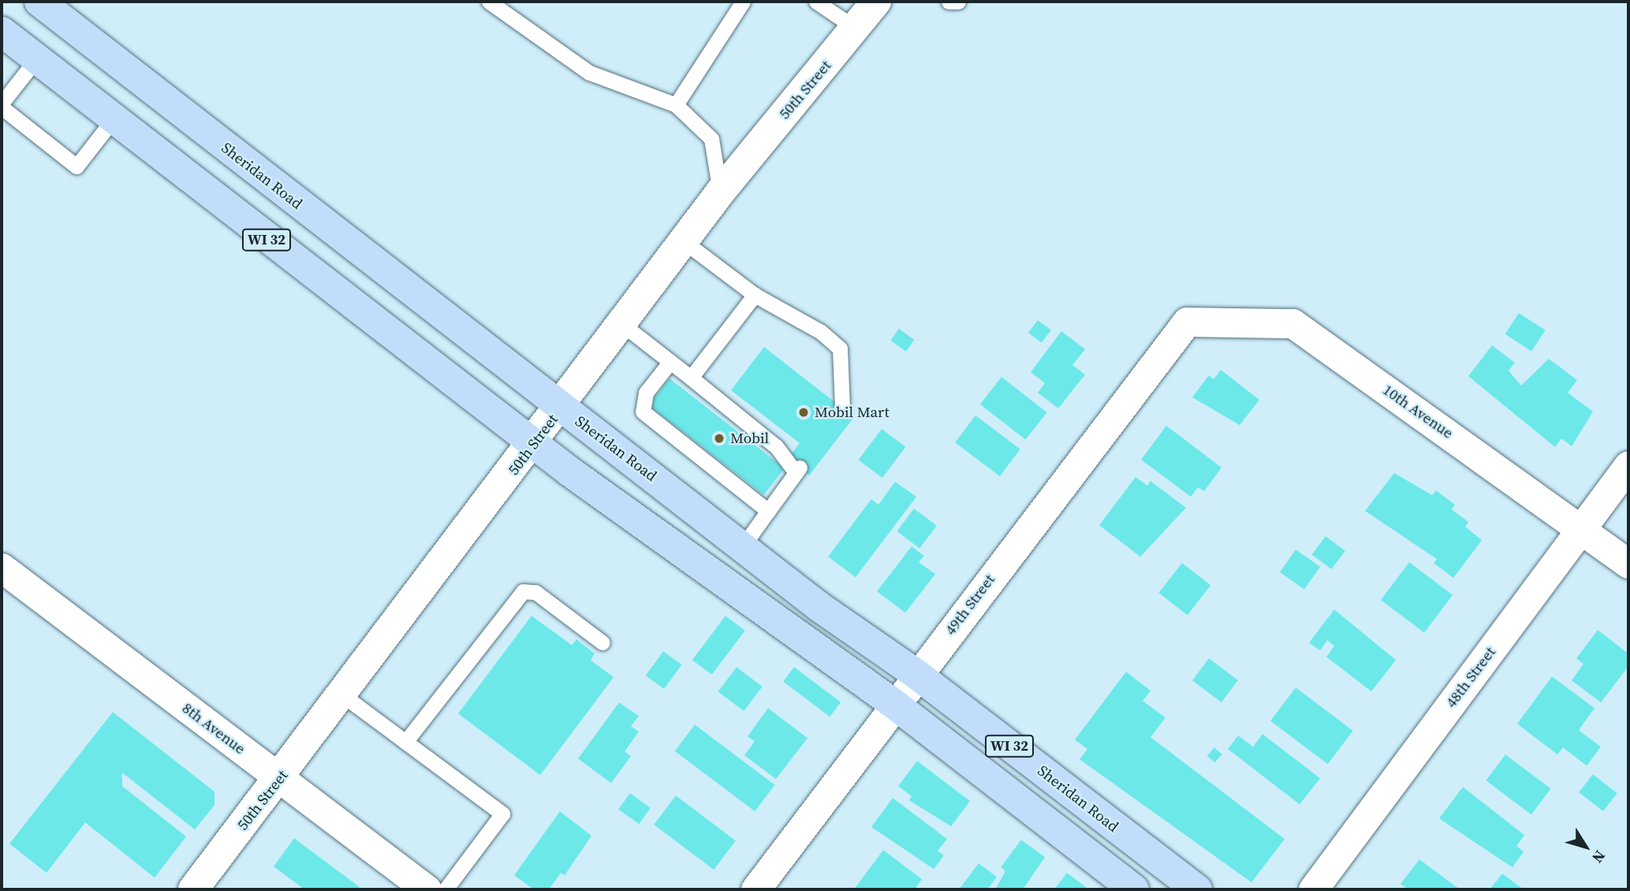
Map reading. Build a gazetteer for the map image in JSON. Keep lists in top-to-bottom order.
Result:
{
  "streets": {
    "main road": ["Sheridan Road", "WI 32"],
    "street": [
      "50th Street",
      "10th Avenue",
      "49th Street",
      "48th Street",
      "8th Avenue"
    ]
  },
  "crossings": [
    ["50th Street", "Sheridan Road"],
    ["50th Street", "WI 32"],
    ["50th Street", "8th Avenue"],
    ["Sheridan Road", "49th Street"],
    ["WI 32", "49th Street"],
    ["10th Avenue", "49th Street"],
    ["10th Avenue", "48th Street"]
  ],
  "places": ["Mobil Mart", "Mobil"],
  "north": "bottom right"
}
